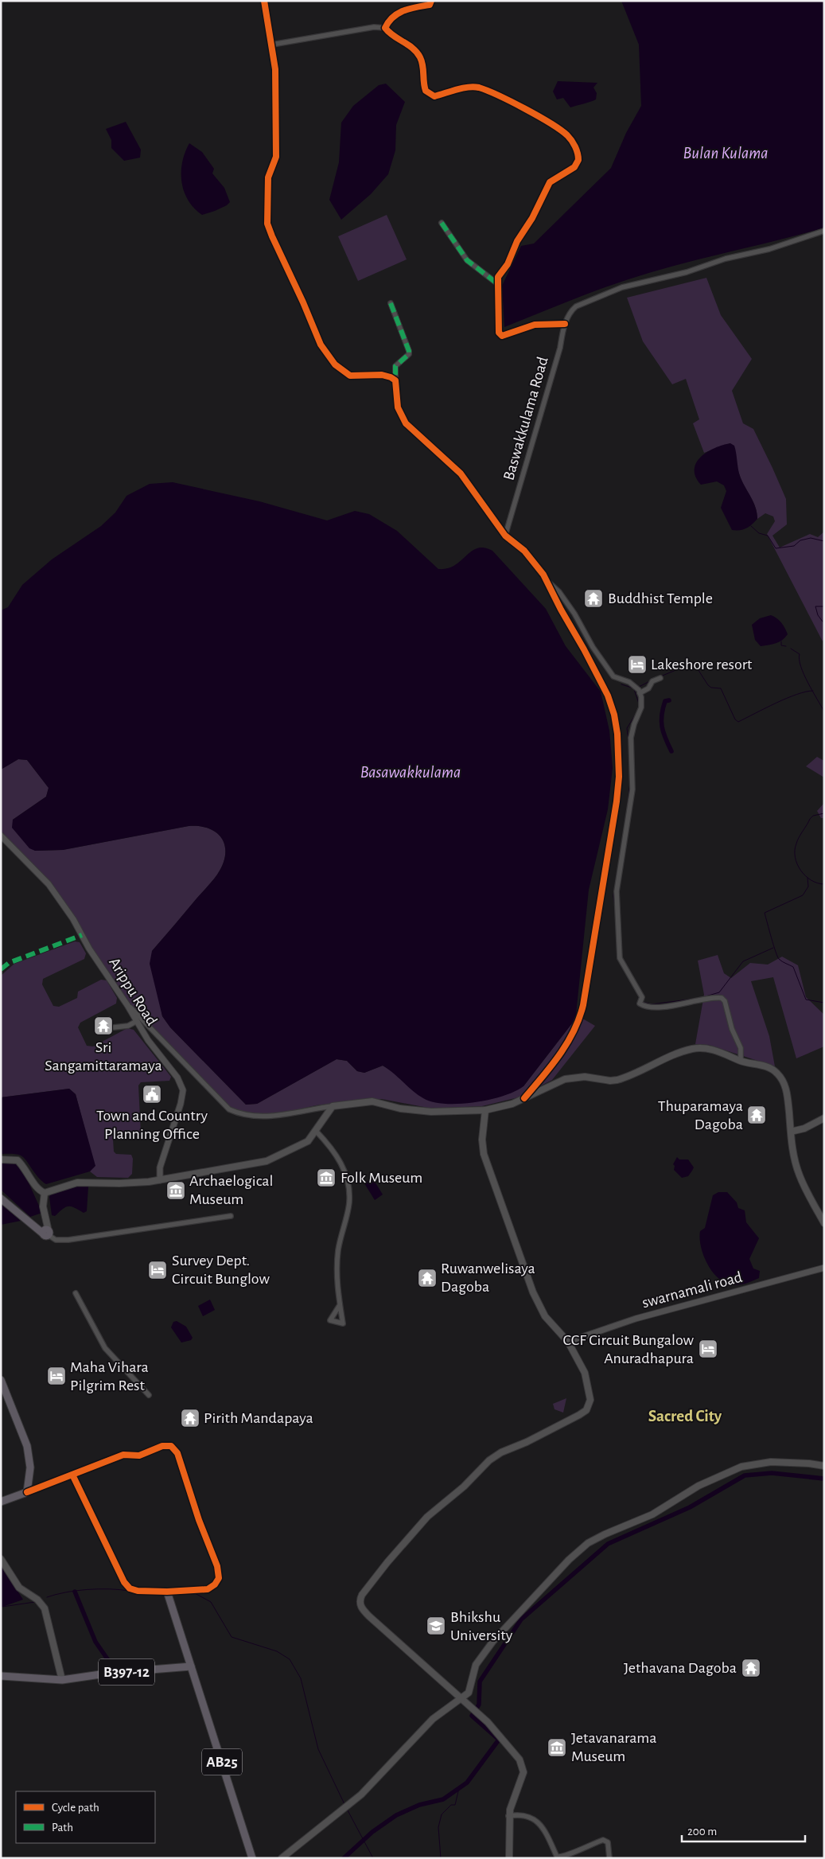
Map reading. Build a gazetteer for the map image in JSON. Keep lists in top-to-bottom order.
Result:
{
  "streets": {
    "main road": ["B397-12", "AB25"],
    "street": ["Baswakkulama Road", "Arippu Road", "swarnamali road"]
  },
  "crossings": [
    ["B397-12", "AB25"]
  ],
  "districts": ["Sacred City"],
  "water": ["Bulan Kulama", "Basawakkulama"],
  "places": {
    "temple": [
      "Buddhist Temple",
      "Sri Sangamittaramaya",
      "Thuparamaya Dagoba",
      "Ruwanwelisaya Dagoba",
      "Pirith Mandapaya",
      "Jethavana Dagoba"
    ],
    "hotel": [
      "Lakeshore resort",
      "Survey Dept. Circuit Bunglow",
      "CCF Circuit Bungalow Anuradhapura",
      "Maha Vihara Pilgrim Rest"
    ],
    "public building": ["Town and Country Planning Office"],
    "museum": ["Folk Museum", "Archaelogical Museum", "Jetavanarama Museum"],
    "school or university": ["Bhikshu University"]
  },
  "legend": ["Cycle path", "Path"],
  "scale_bar": "200 m"
}
